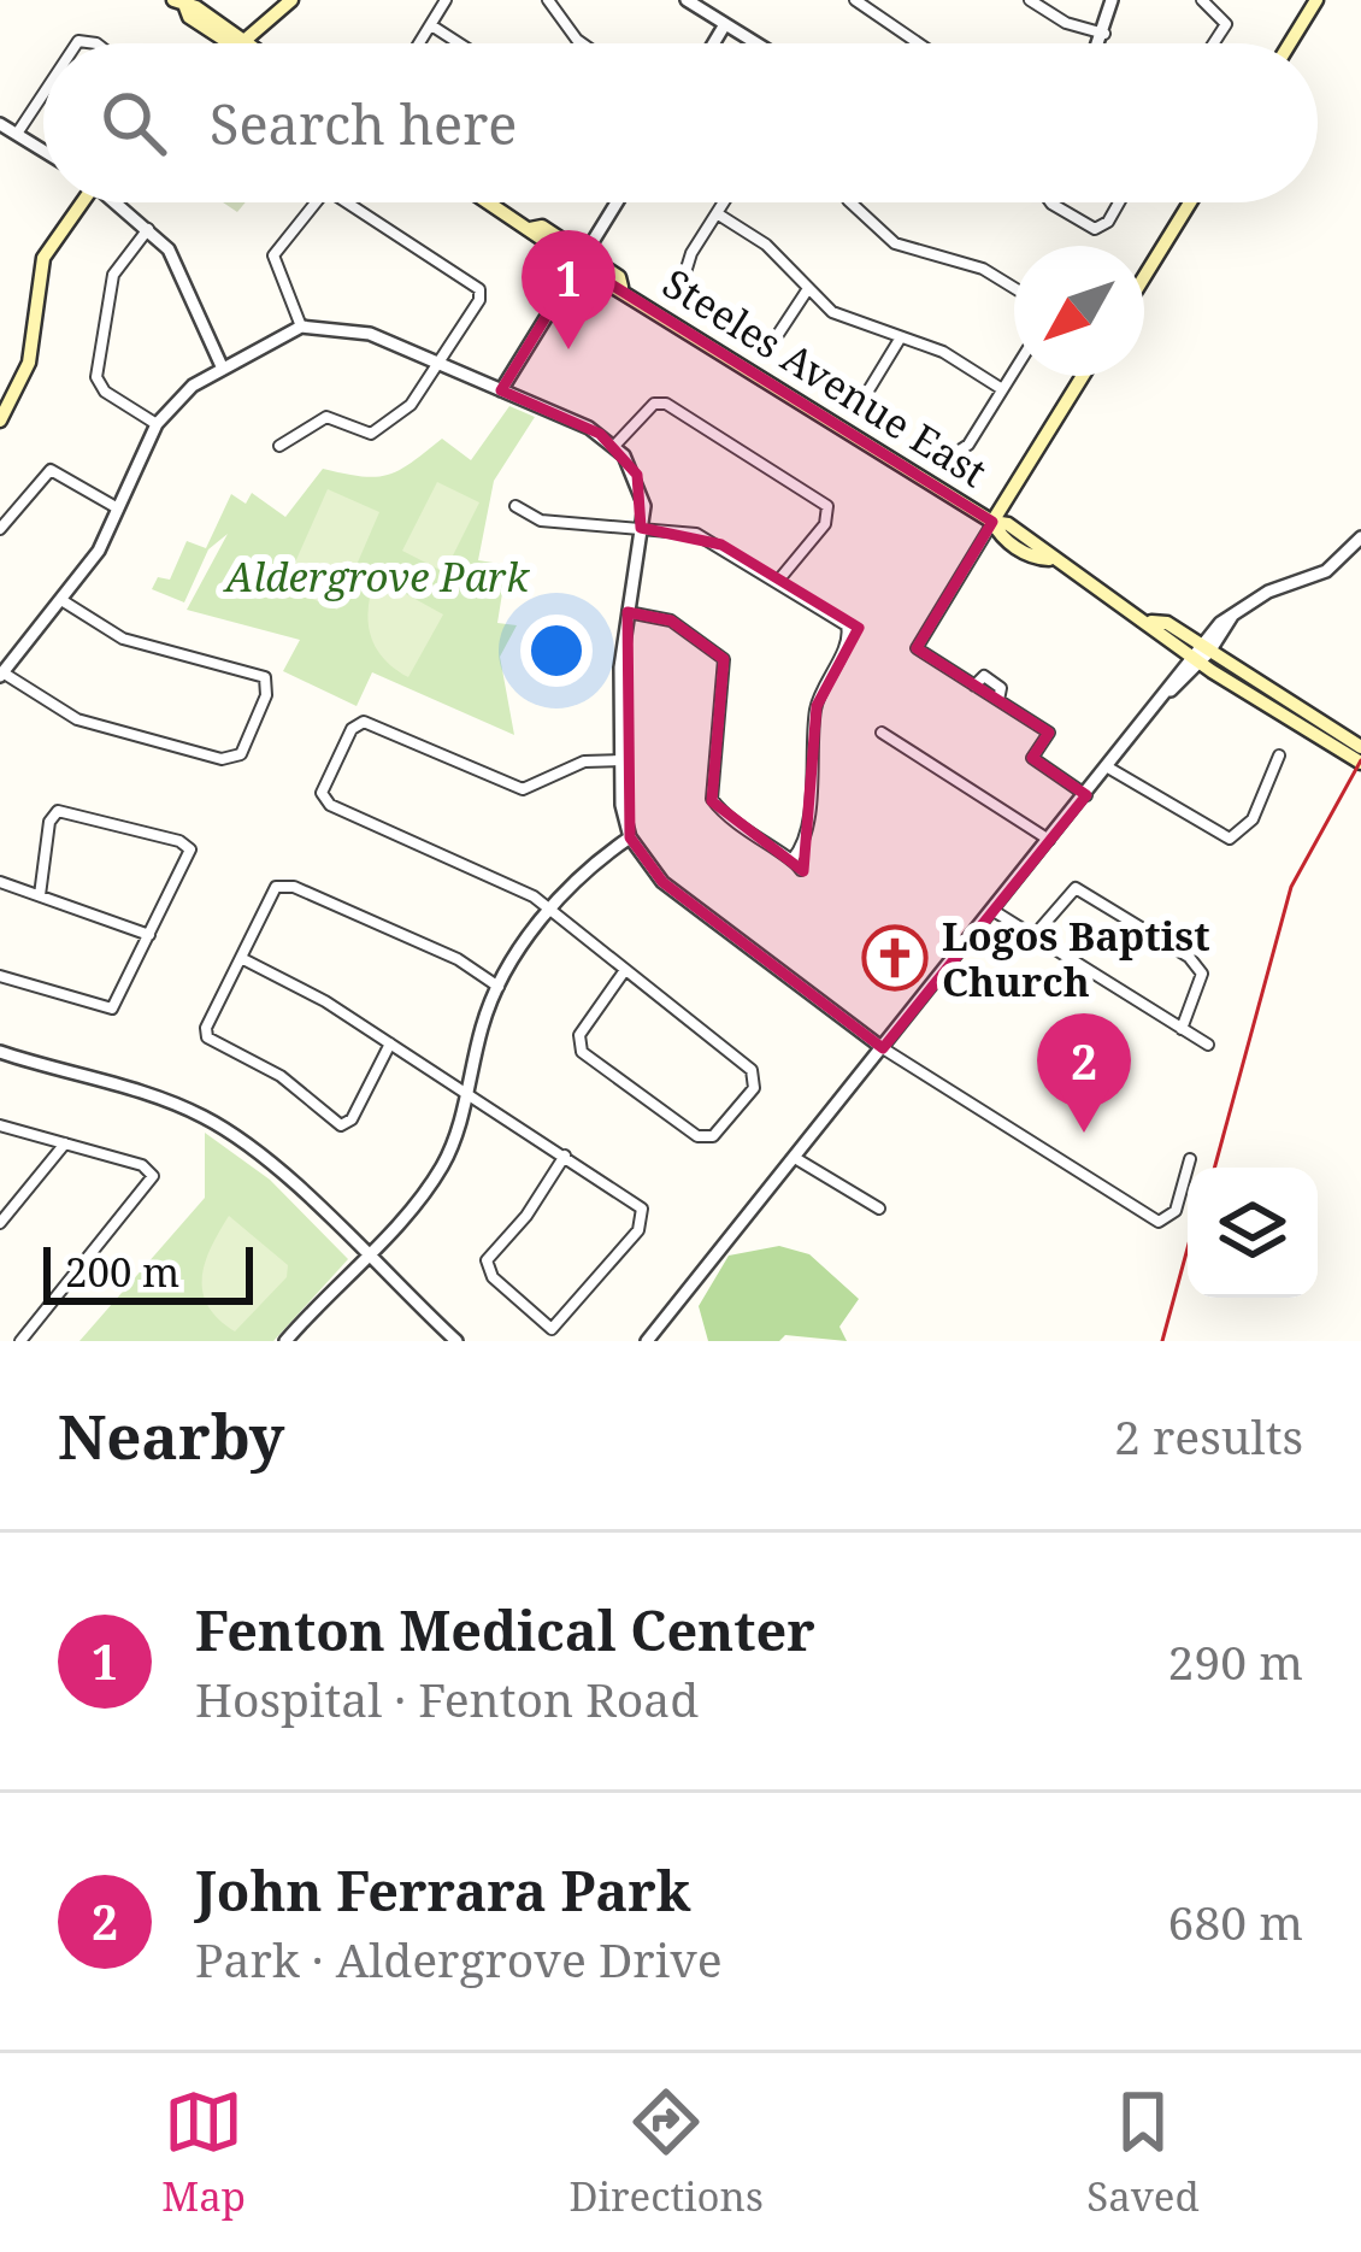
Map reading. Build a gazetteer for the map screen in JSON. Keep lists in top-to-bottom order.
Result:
{
  "streets": {
    "main road": ["Steeles Avenue East"]
  },
  "parks": ["Aldergrove Park"],
  "places": {
    "church": ["Logos Baptist Church"]
  },
  "scale_bar": "200 m",
  "north": "bottom left",
  "page": {
    "search": "Search here",
    "pins": ["1", "2"],
    "scale": "200 m",
    "heading": ["Nearby", "2 results"],
    "list": [
      {
        "mark": "1",
        "name": "Fenton Medical Center",
        "note": "Hospital · Fenton Road",
        "value": "290 m"
      },
      {
        "mark": "2",
        "name": "John Ferrara Park",
        "note": "Park · Aldergrove Drive",
        "value": "680 m"
      }
    ],
    "nav": ["Map", "Directions", "Saved"]
  }
}
